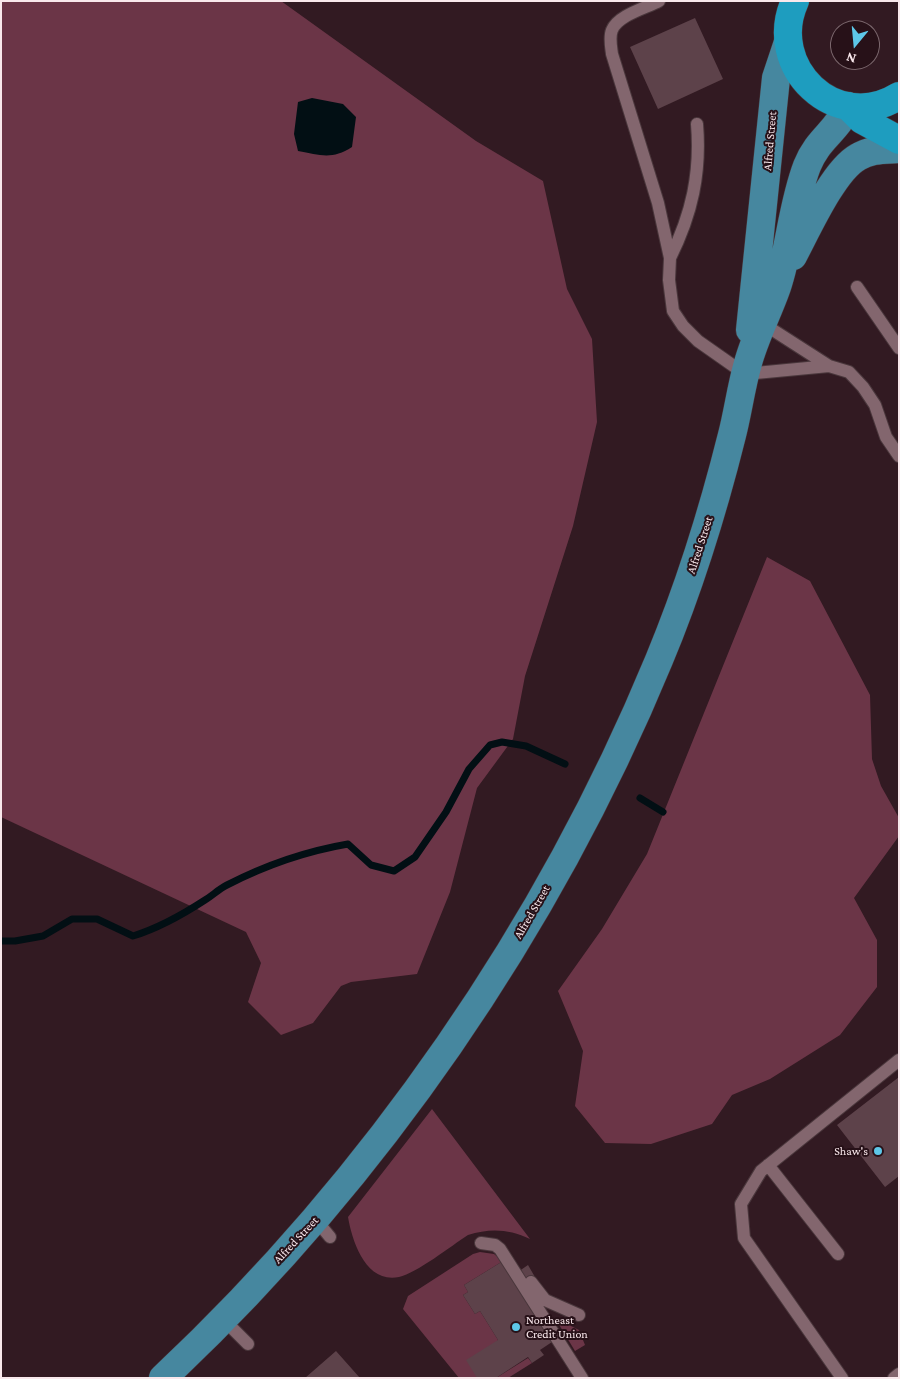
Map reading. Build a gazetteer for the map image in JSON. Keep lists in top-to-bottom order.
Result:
{
  "streets": {
    "main road": ["Alfred Street"]
  },
  "places": ["Shaw's", "Northeast Credit Union"],
  "north": "bottom"
}
